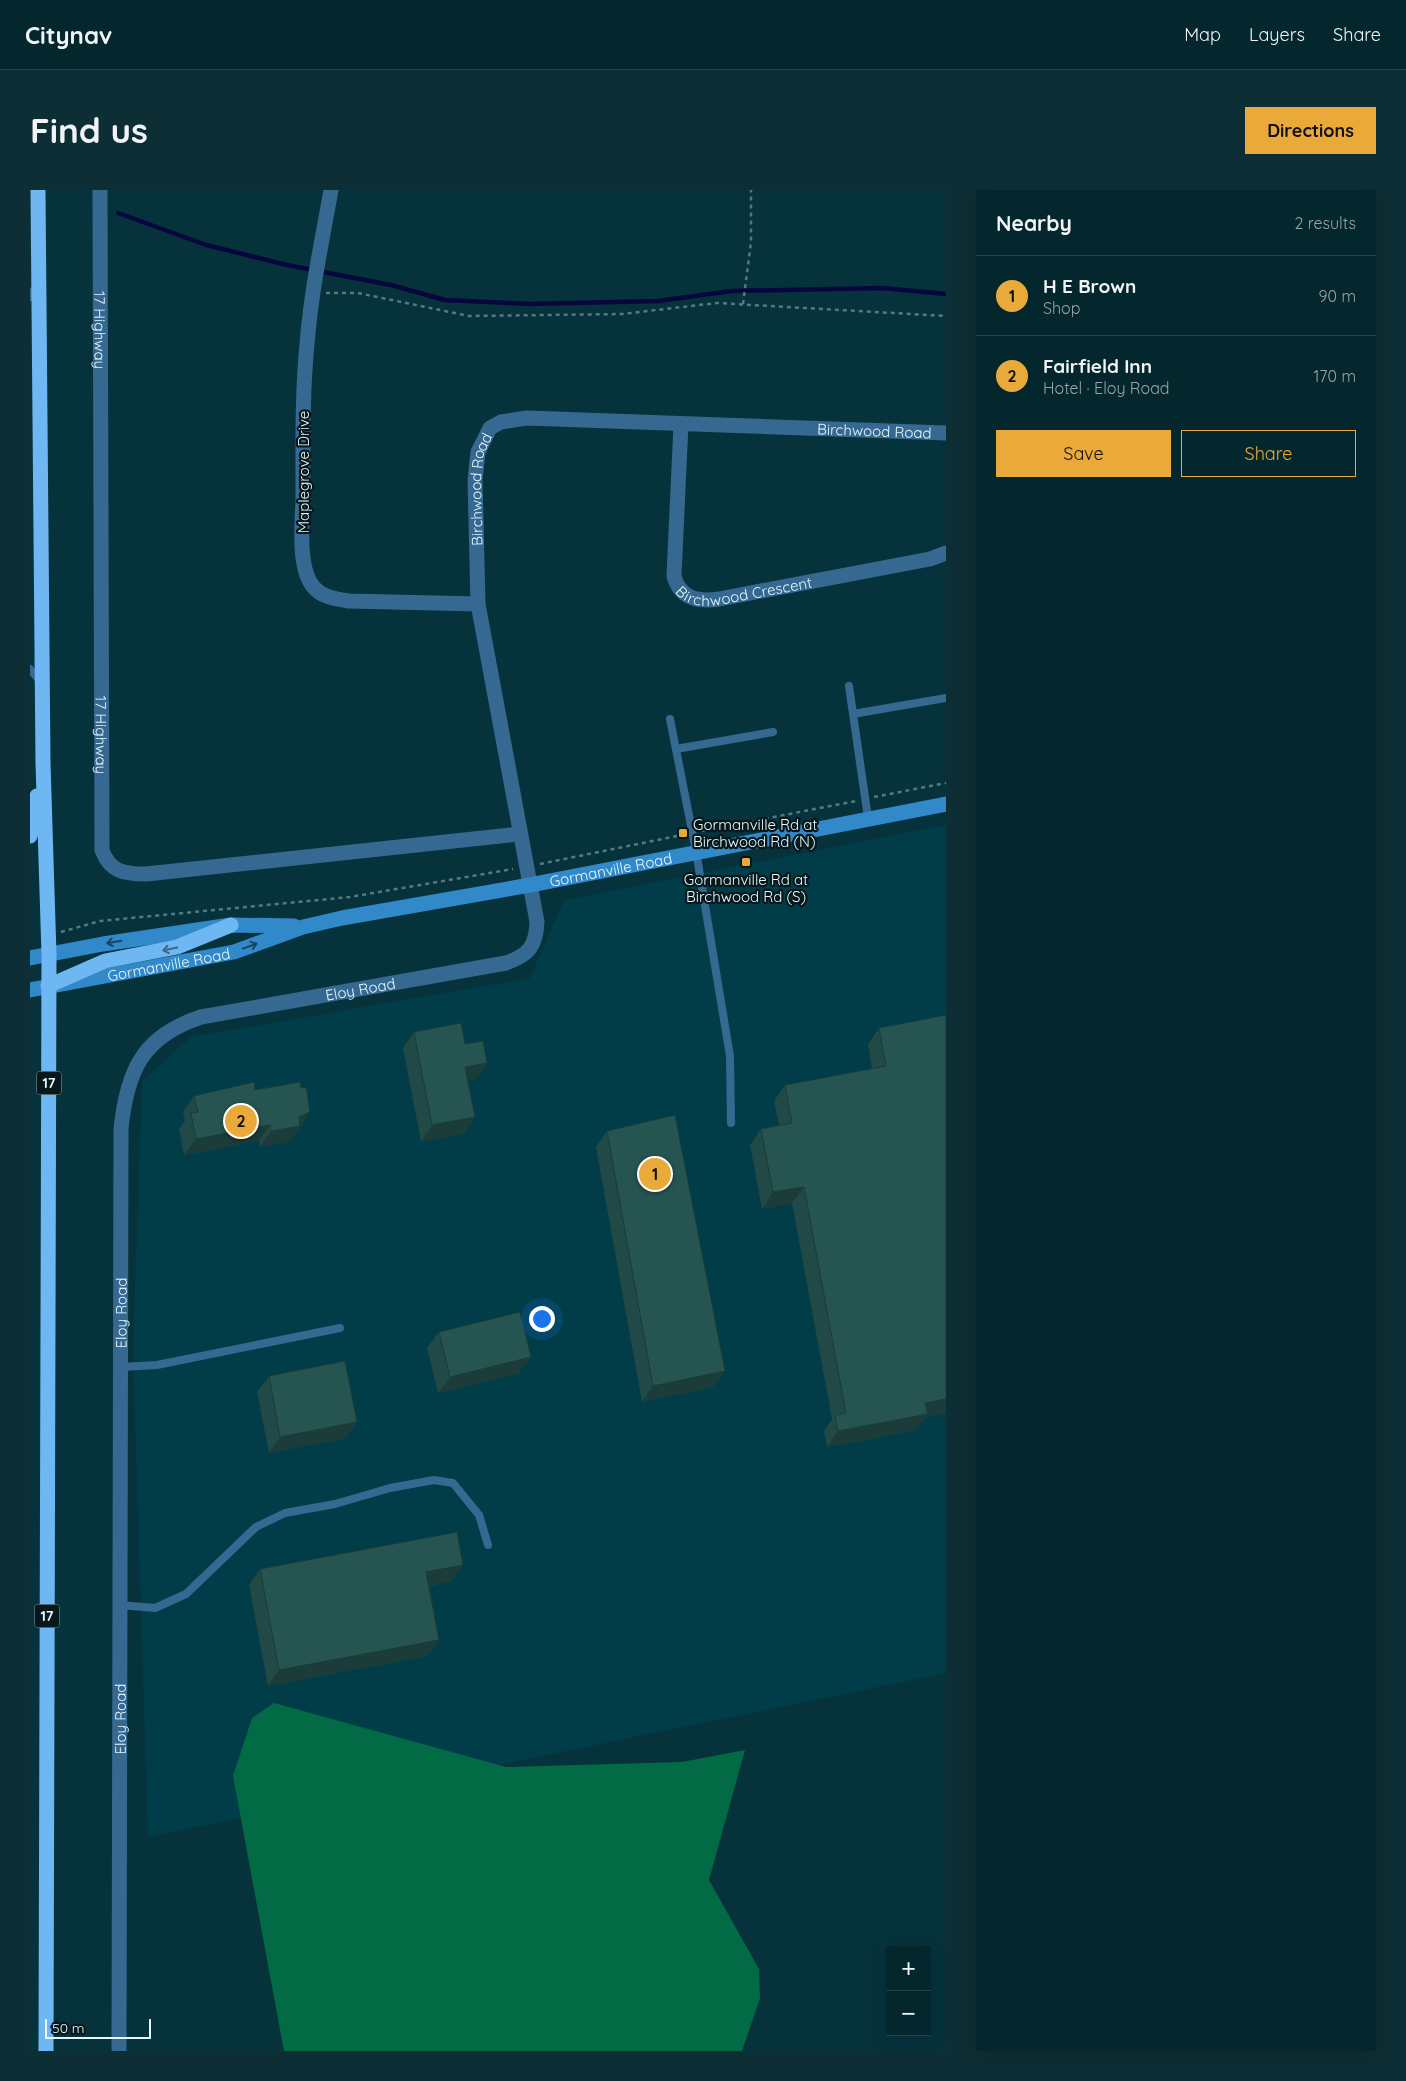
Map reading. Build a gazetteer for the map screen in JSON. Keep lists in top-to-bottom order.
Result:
{
  "streets": {
    "highway": ["17"],
    "main road": ["Gormanville Road"],
    "street": [
      "17 Highway",
      "Birchwood Road",
      "Maplegrove Drive",
      "Birchwood Crescent",
      "Eloy Road"
    ]
  },
  "crossings": [
    ["17 Highway", "Birchwood Road"],
    ["Birchwood Road", "Maplegrove Drive"],
    ["Birchwood Road", "Birchwood Crescent"],
    ["Birchwood Road", "Gormanville Road"],
    ["Birchwood Road", "Eloy Road"],
    ["Gormanville Road", "Eloy Road"],
    ["Gormanville Road", "17"]
  ],
  "places": {
    "transit": ["Gormanville Rd at Birchwood Rd (N)", "Gormanville Rd at Birchwood Rd (S)"]
  },
  "scale_bar": "50 m",
  "page": {
    "header": "Citynav",
    "nav": ["Map", "Layers", "Share"],
    "buttons": [
      "Directions",
      ["Save", "Share"]
    ],
    "title": "Find us",
    "heading": ["Nearby", "2 results"],
    "list": [
      {
        "mark": "1",
        "name": "H E Brown",
        "note": "Shop",
        "value": "90 m"
      },
      {
        "mark": "2",
        "name": "Fairfield Inn",
        "note": "Hotel · Eloy Road",
        "value": "170 m"
      }
    ],
    "pins": ["2", "1"],
    "map_buttons": ["+", "−"],
    "scale": "50 m"
  }
}
